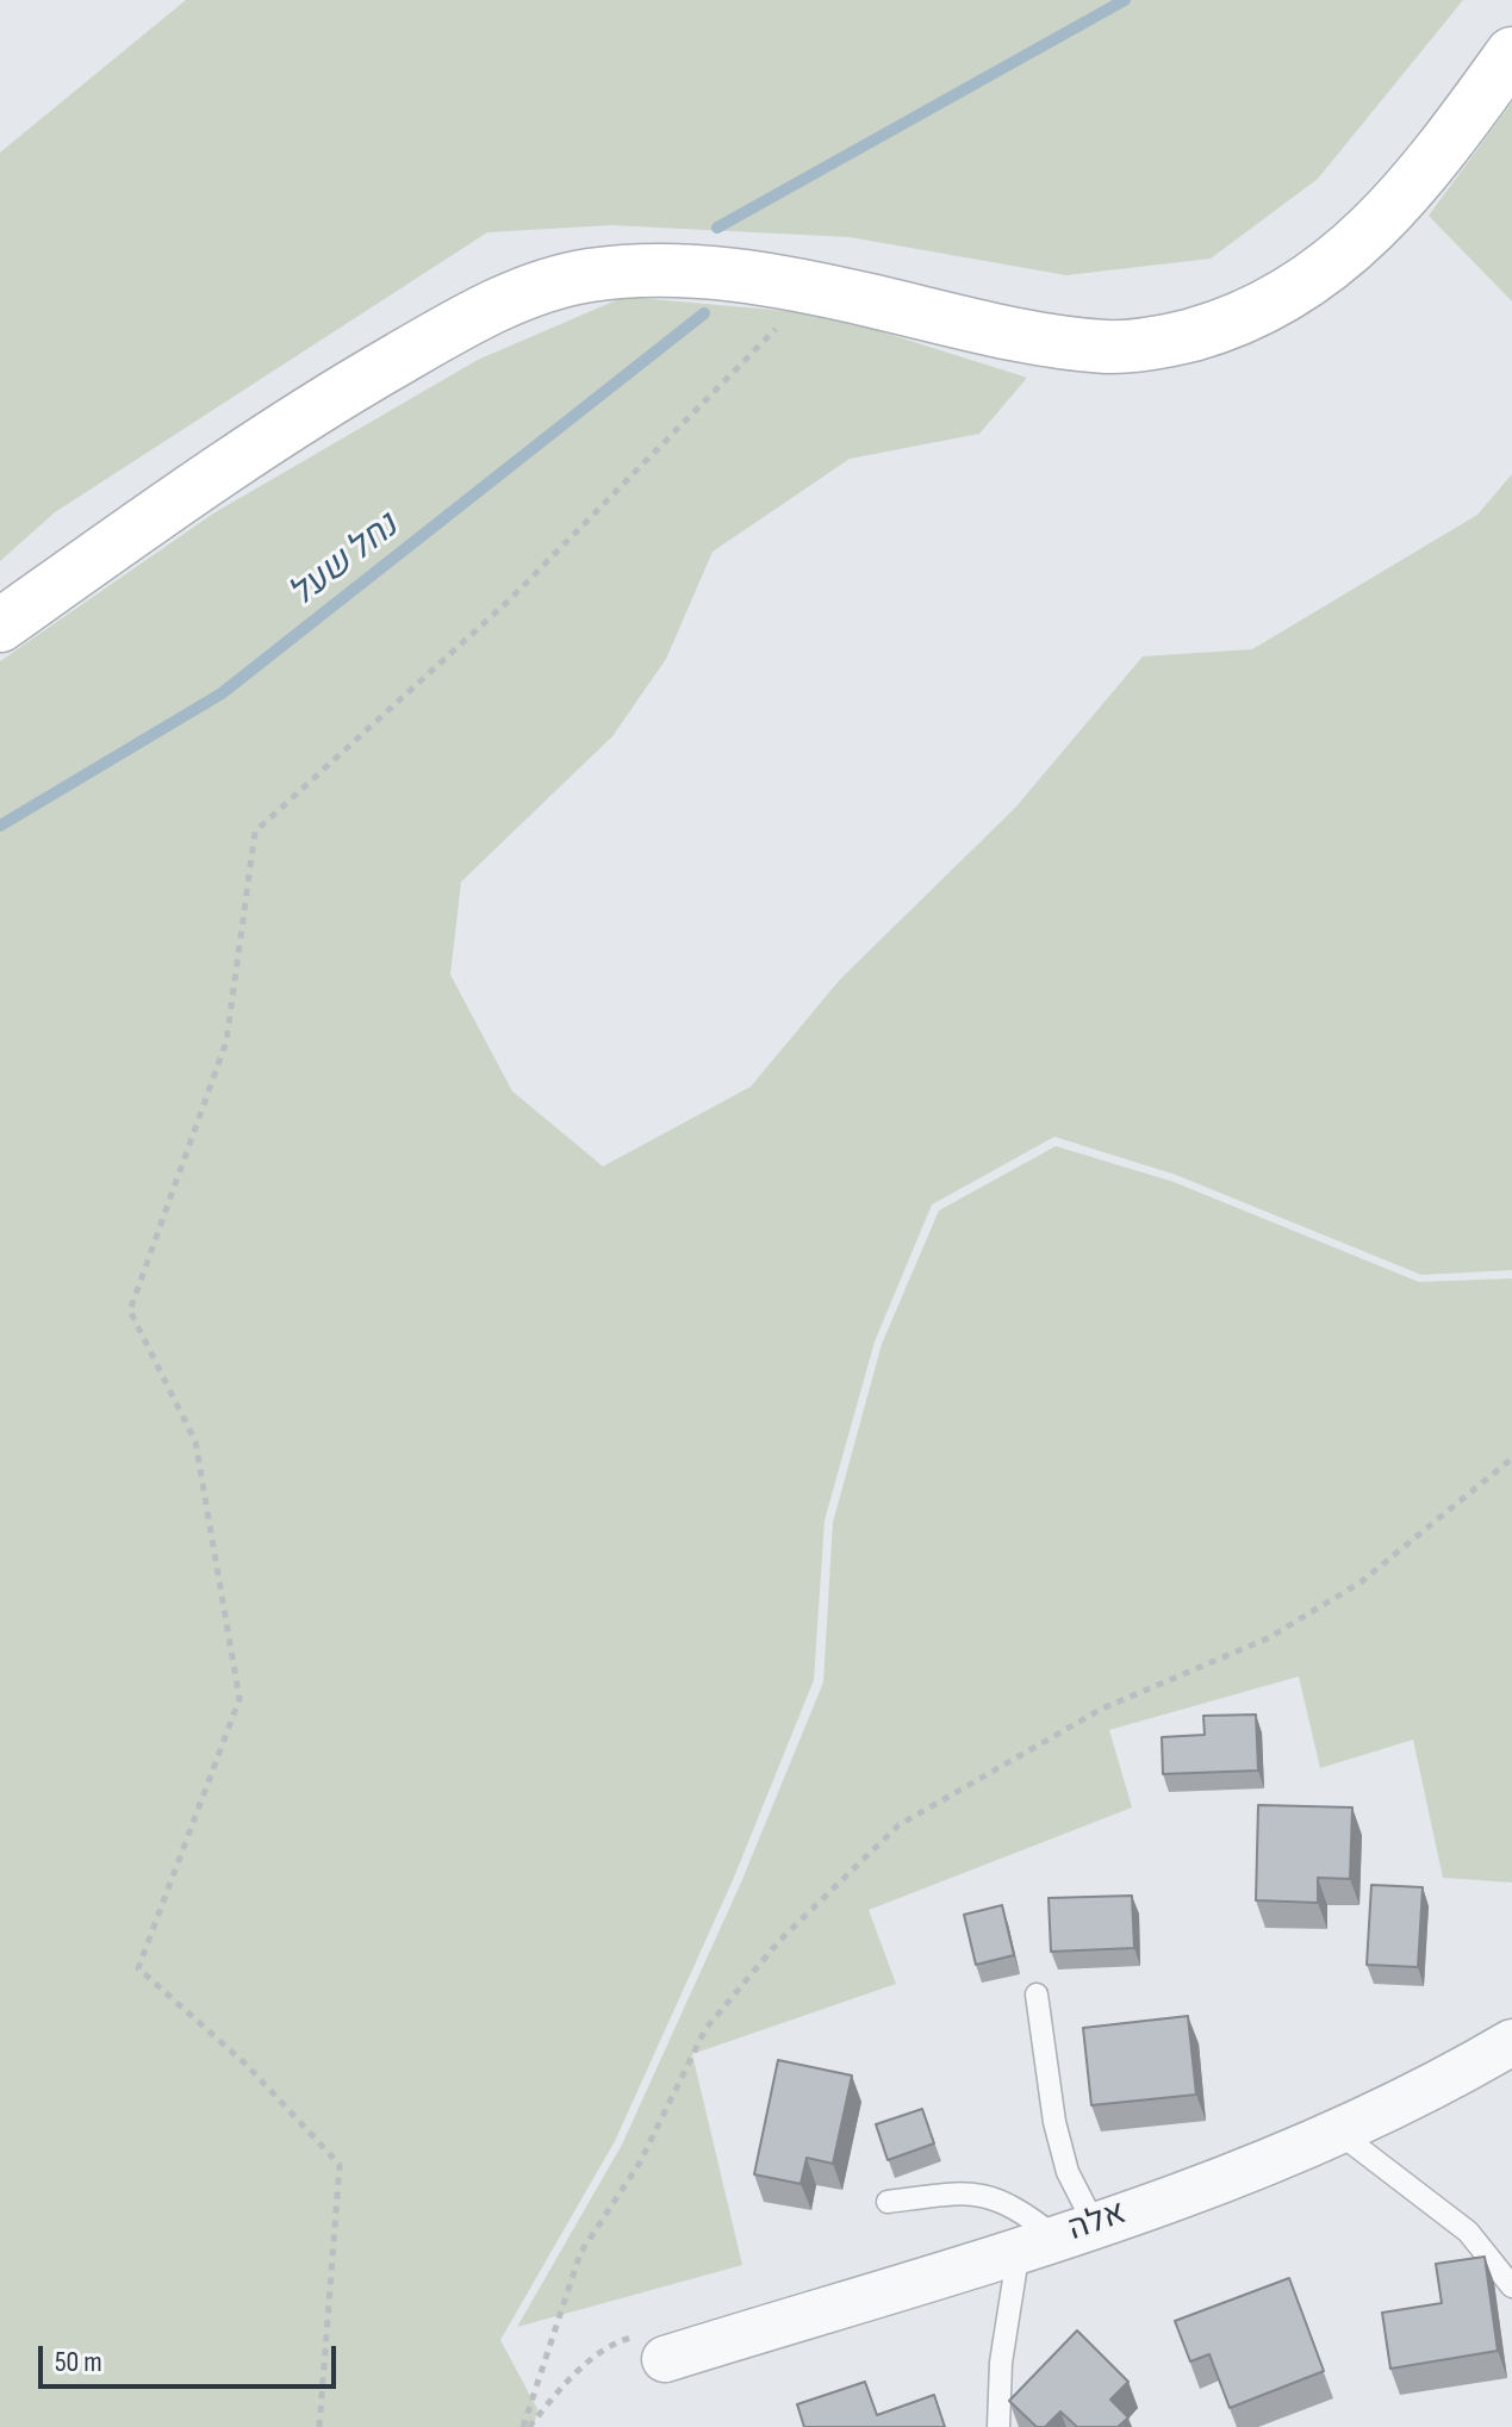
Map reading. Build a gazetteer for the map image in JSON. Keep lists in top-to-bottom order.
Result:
{
  "streets": {
    "street": ["אלה"]
  },
  "water": ["נחל שעל"],
  "scale_bar": "50 m"
}
